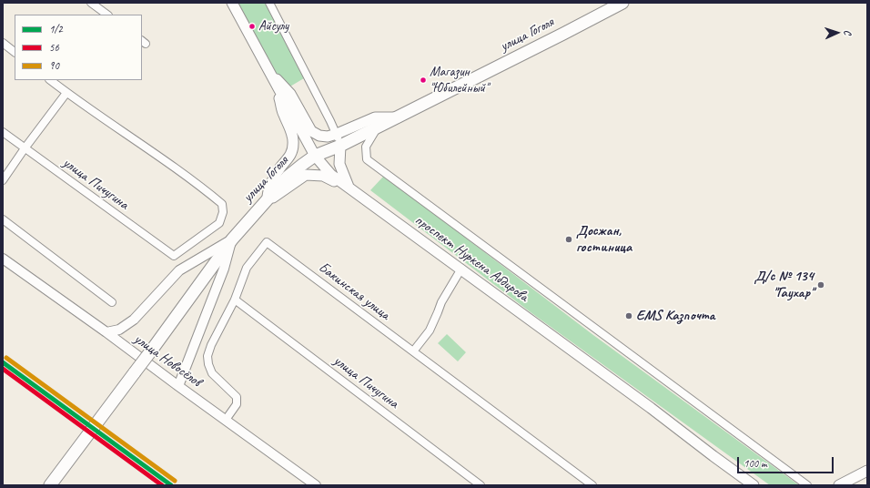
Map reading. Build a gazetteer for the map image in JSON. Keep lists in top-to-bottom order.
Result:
{
  "streets": {
    "highway": ["улица Гоголя"],
    "main road": ["проспект Нуркена Абдирова"],
    "street": ["улица Пичугина", "Бакинская улица", "улица Новосёлов"]
  },
  "crossings": [
    ["улица Гоголя", "проспект Нуркена Абдирова"],
    ["улица Пичугина", "Бакинская улица"],
    ["Бакинская улица", "улица Новосёлов"]
  ],
  "places": [
    "Айсулу",
    "Магазин \"Юбилейный\"",
    "Досжан, гостиница",
    "Д/с № 134 \"Гаухар\"",
    "EMS Казпочта"
  ],
  "lines": ["transit line 90", "transit line 1/2", "transit line 56"],
  "legend": ["1/2", "56", "90"],
  "scale_bar": "100 m",
  "north": "right"
}
